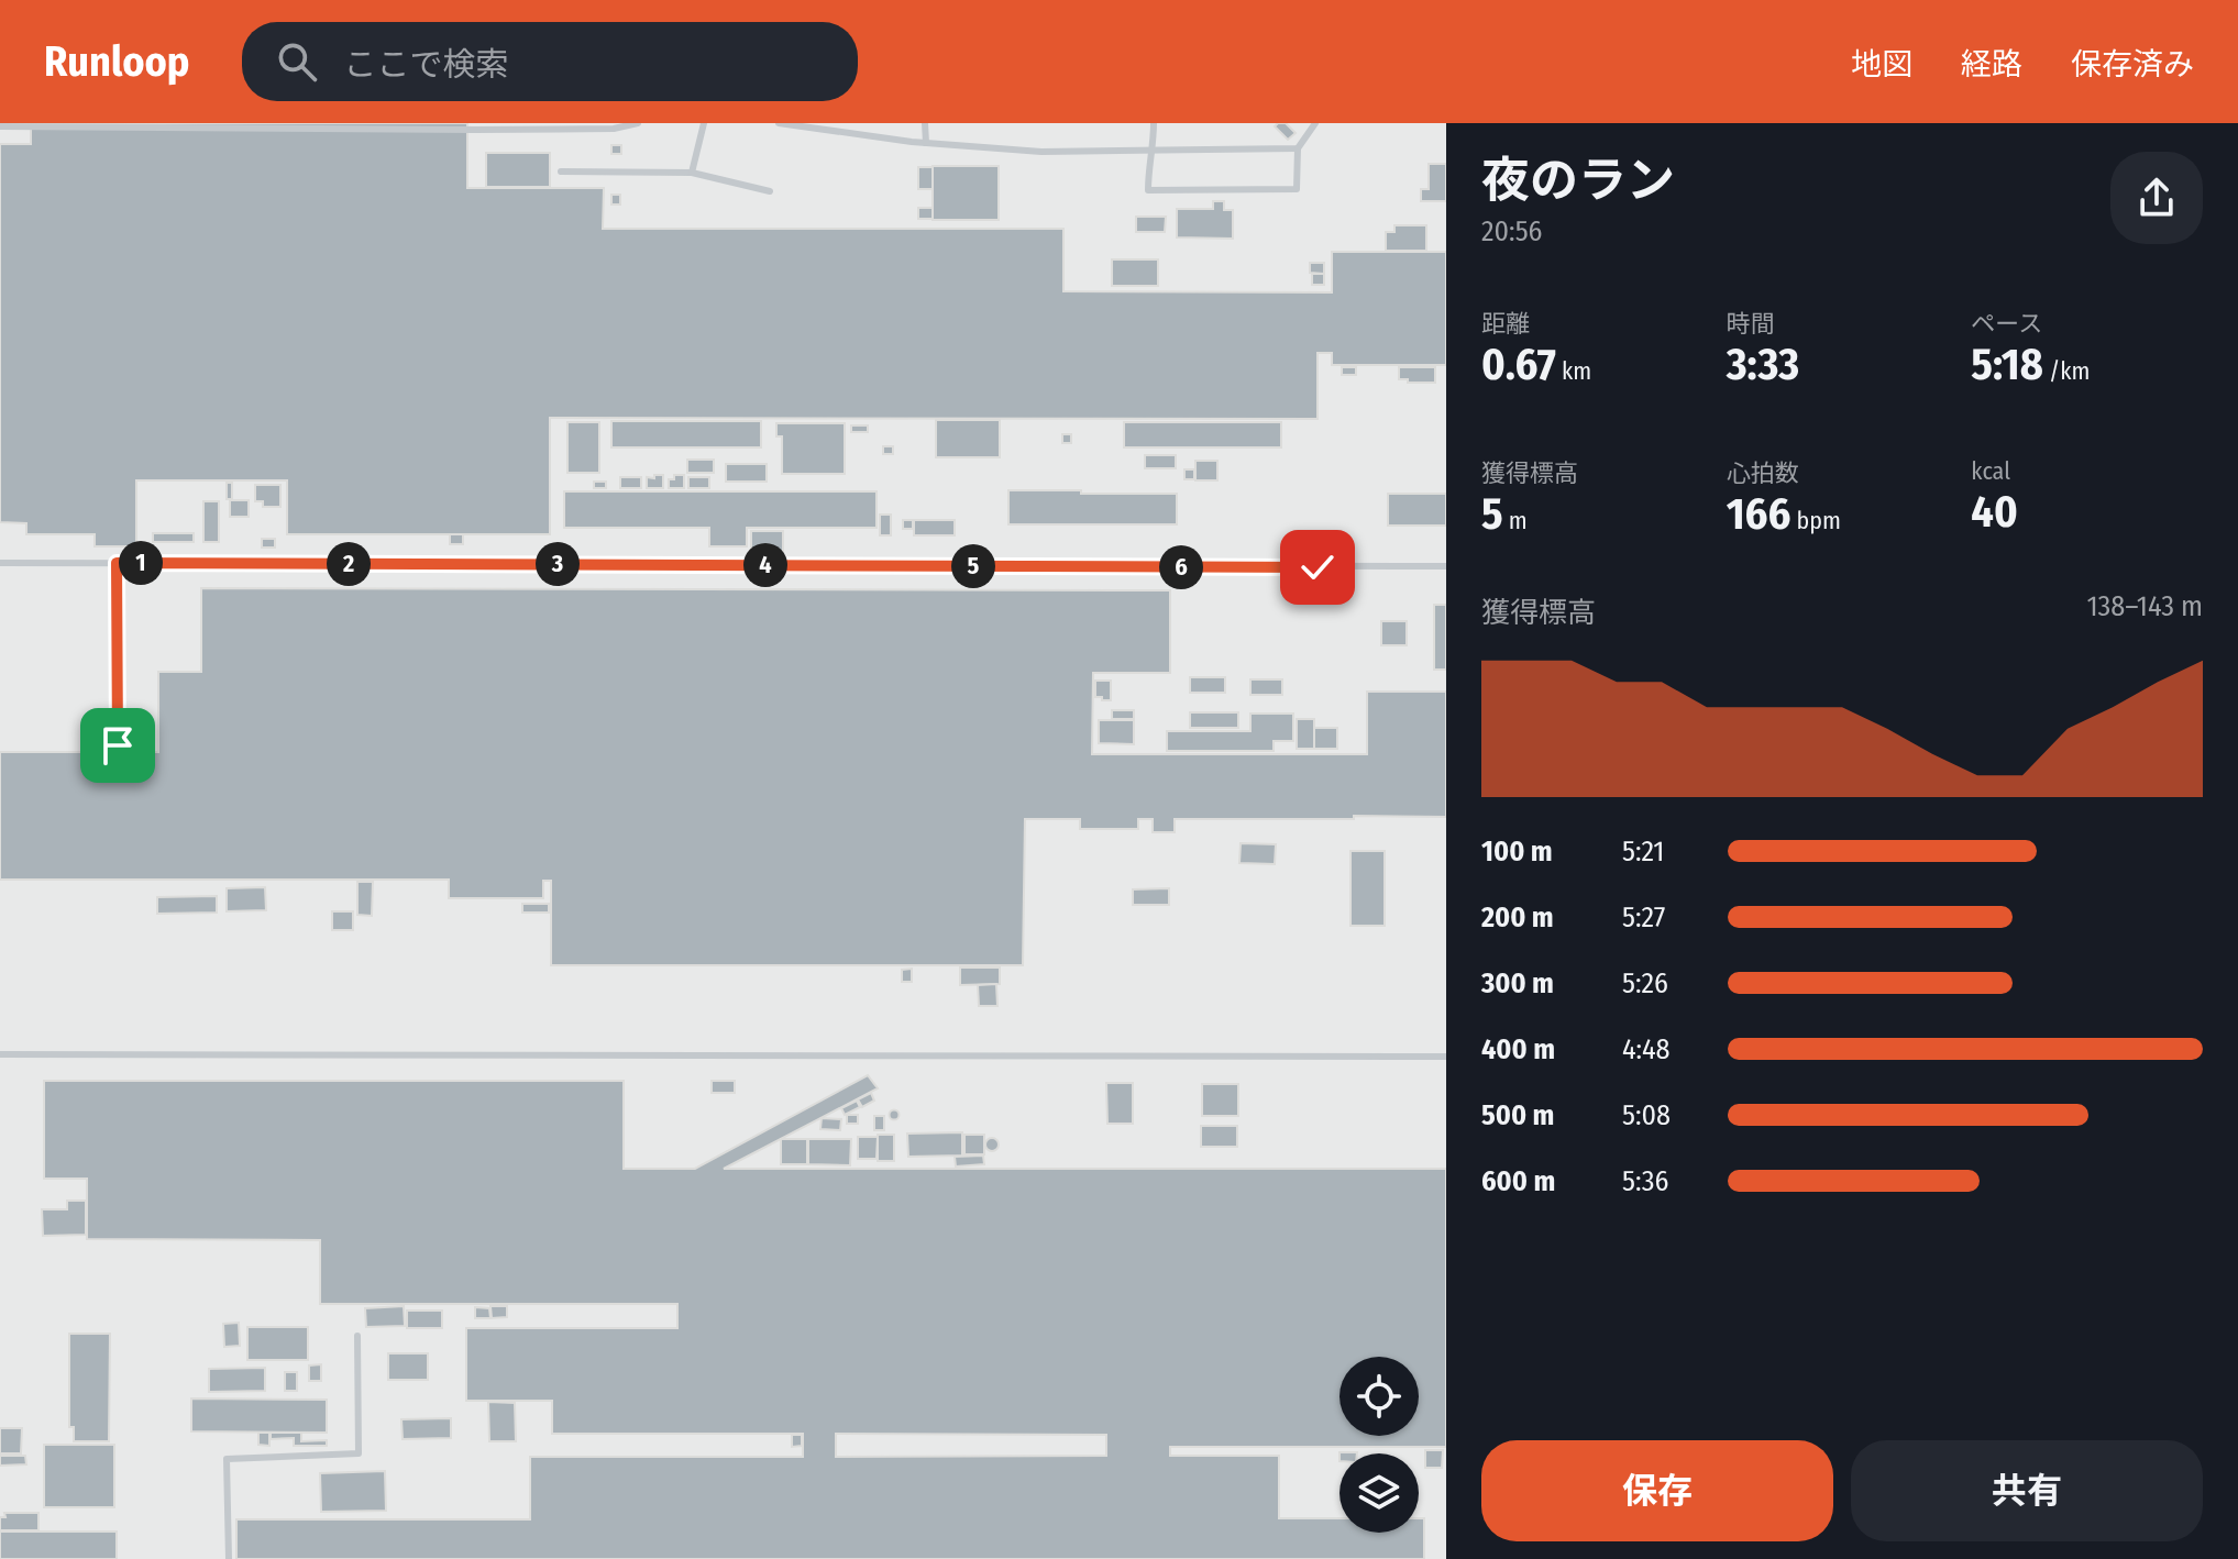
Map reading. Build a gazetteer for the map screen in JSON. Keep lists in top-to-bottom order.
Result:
{
  "page": {
    "header": "Runloop",
    "search": "ここで検索",
    "nav": ["地図", "経路", "保存済み"],
    "heading": ["夜のラン", "20:56"],
    "stats": [
      ["距離", "0.67 km"],
      ["時間", "3:33"],
      ["ペース", "5:18 /km"],
      ["獲得標高", "5 m"],
      ["心拍数", "166 bpm"],
      ["kcal", "40"]
    ],
    "pins": [
      "1",
      "2",
      "3",
      "4",
      "5",
      "6"
    ],
    "chart": ["獲得標高", "138–143 m"],
    "list": [
      {
        "name": "100 m",
        "note": "5:21"
      },
      {
        "name": "200 m",
        "note": "5:27"
      },
      {
        "name": "300 m",
        "note": "5:26"
      },
      {
        "name": "400 m",
        "note": "4:48"
      },
      {
        "name": "500 m",
        "note": "5:08"
      },
      {
        "name": "600 m",
        "note": "5:36"
      }
    ],
    "buttons": ["保存", "共有"]
  }
}
